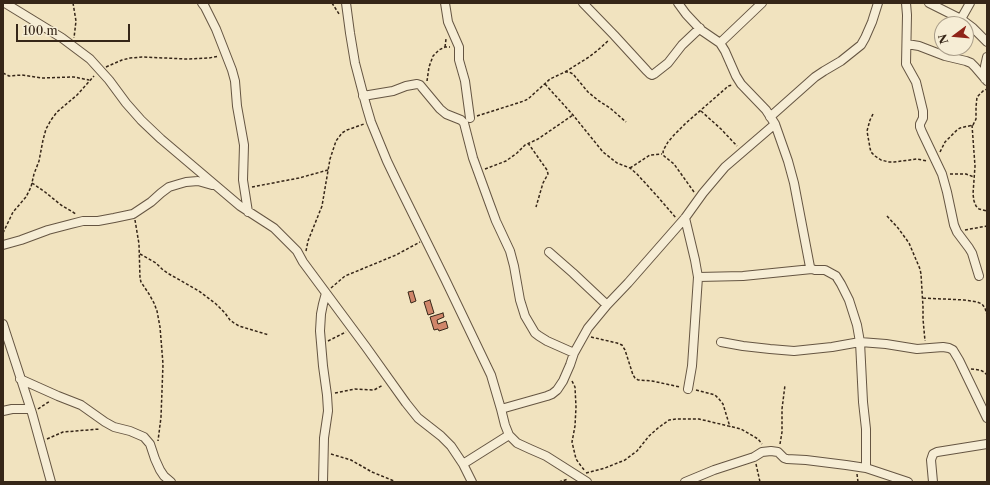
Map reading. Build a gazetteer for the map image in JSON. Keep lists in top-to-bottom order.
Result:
{
  "scale_bar": "100 m",
  "north": "left"
}
